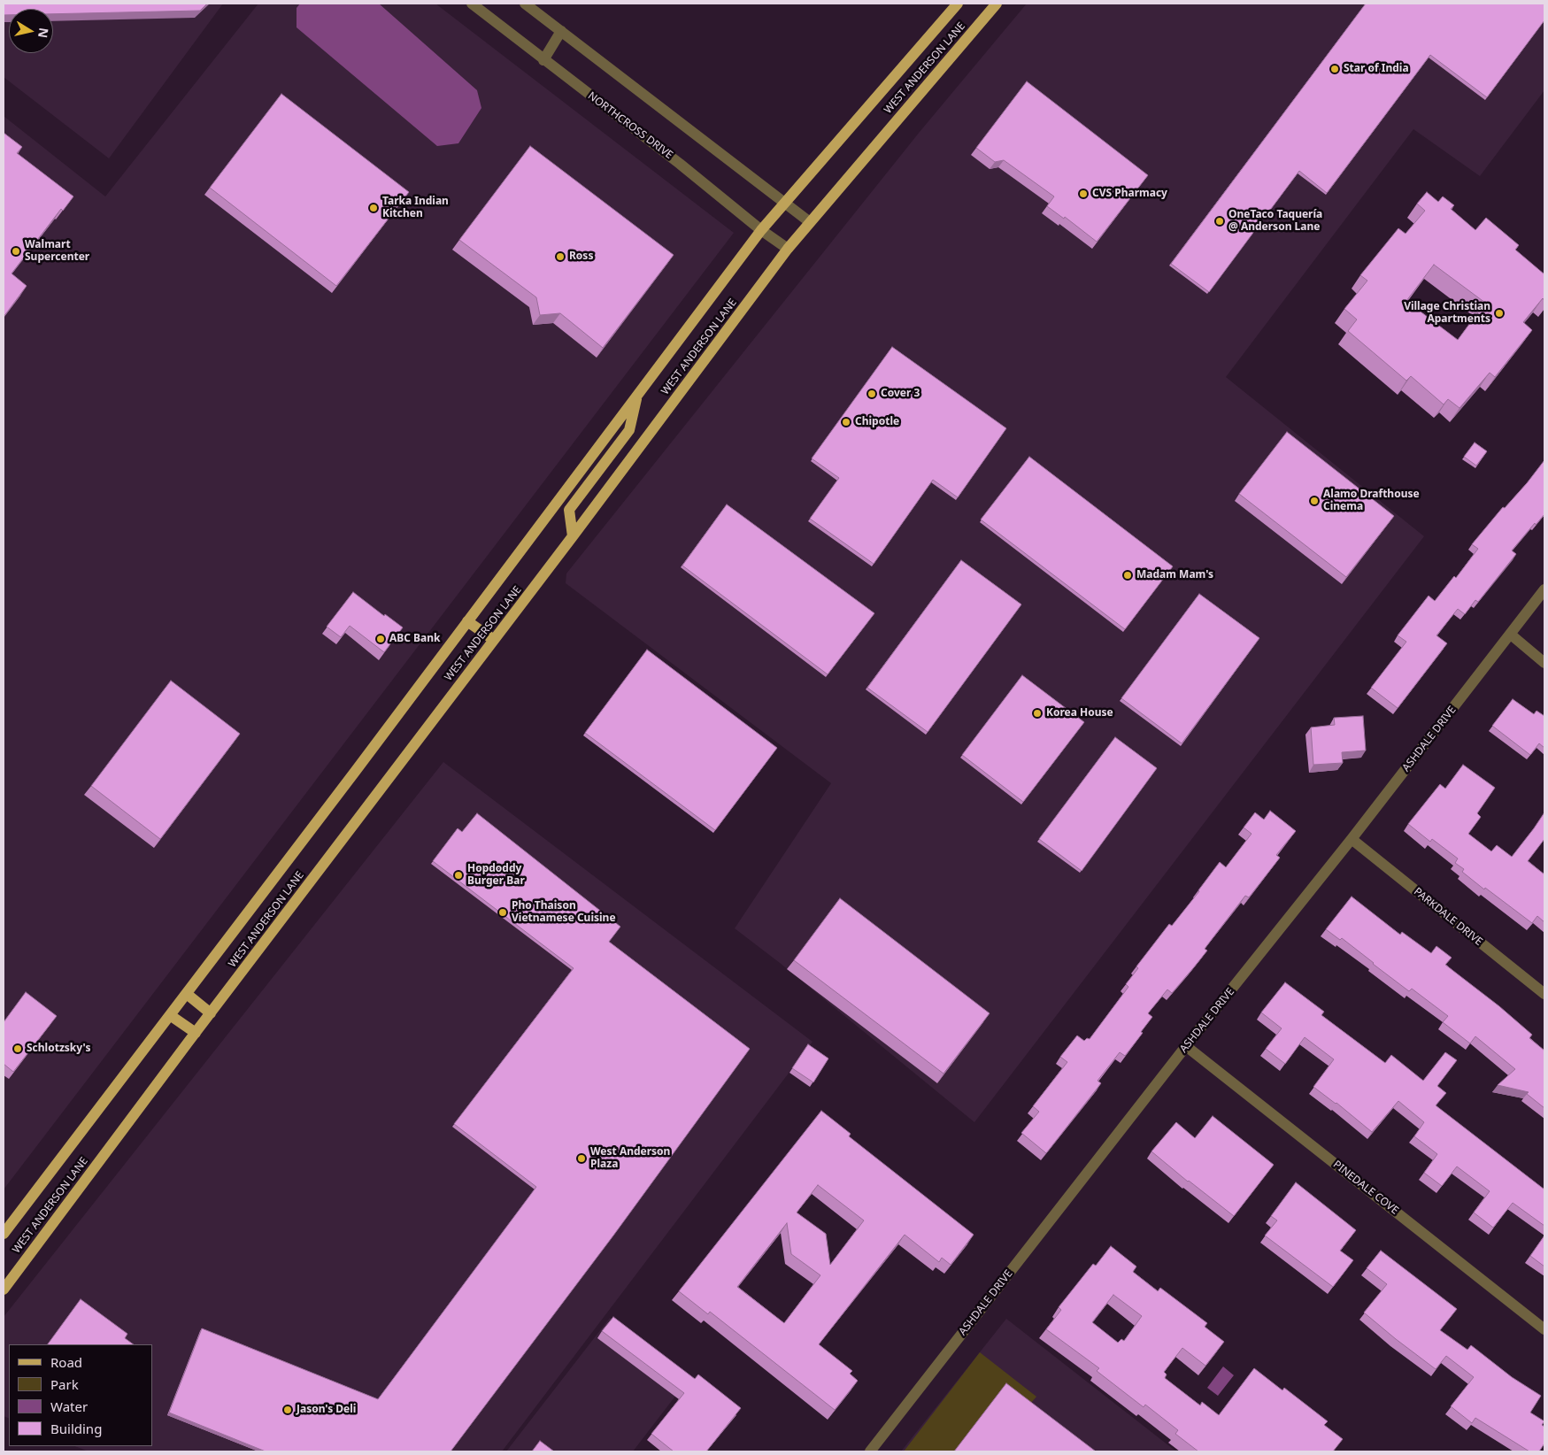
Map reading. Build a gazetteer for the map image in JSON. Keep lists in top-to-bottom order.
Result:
{
  "streets": {
    "main road": ["WEST ANDERSON LANE"],
    "street": [
      "NORTHCROSS DRIVE",
      "ASHDALE DRIVE",
      "PARKDALE DRIVE",
      "PINEDALE COVE"
    ]
  },
  "crossings": [
    ["WEST ANDERSON LANE", "NORTHCROSS DRIVE"],
    ["ASHDALE DRIVE", "PARKDALE DRIVE"],
    ["ASHDALE DRIVE", "PINEDALE COVE"]
  ],
  "places": [
    "Star of India",
    "CVS Pharmacy",
    "Tarka Indian Kitchen",
    "OneTaco Taquería @ Anderson Lane",
    "Walmart Supercenter",
    "Ross",
    "Village Christian Apartments",
    "Cover 3",
    "Chipotle",
    "Alamo Drafthouse Cinema",
    "Madam Mam's",
    "ABC Bank",
    "Korea House",
    "Hopdoddy Burger Bar",
    "Pho Thaison Vietnamese Cuisine",
    "Schlotzsky's",
    "West Anderson Plaza",
    "Jason's Deli"
  ],
  "legend": [
    "Road",
    "Park",
    "Water",
    "Building"
  ],
  "north": "right"
}
